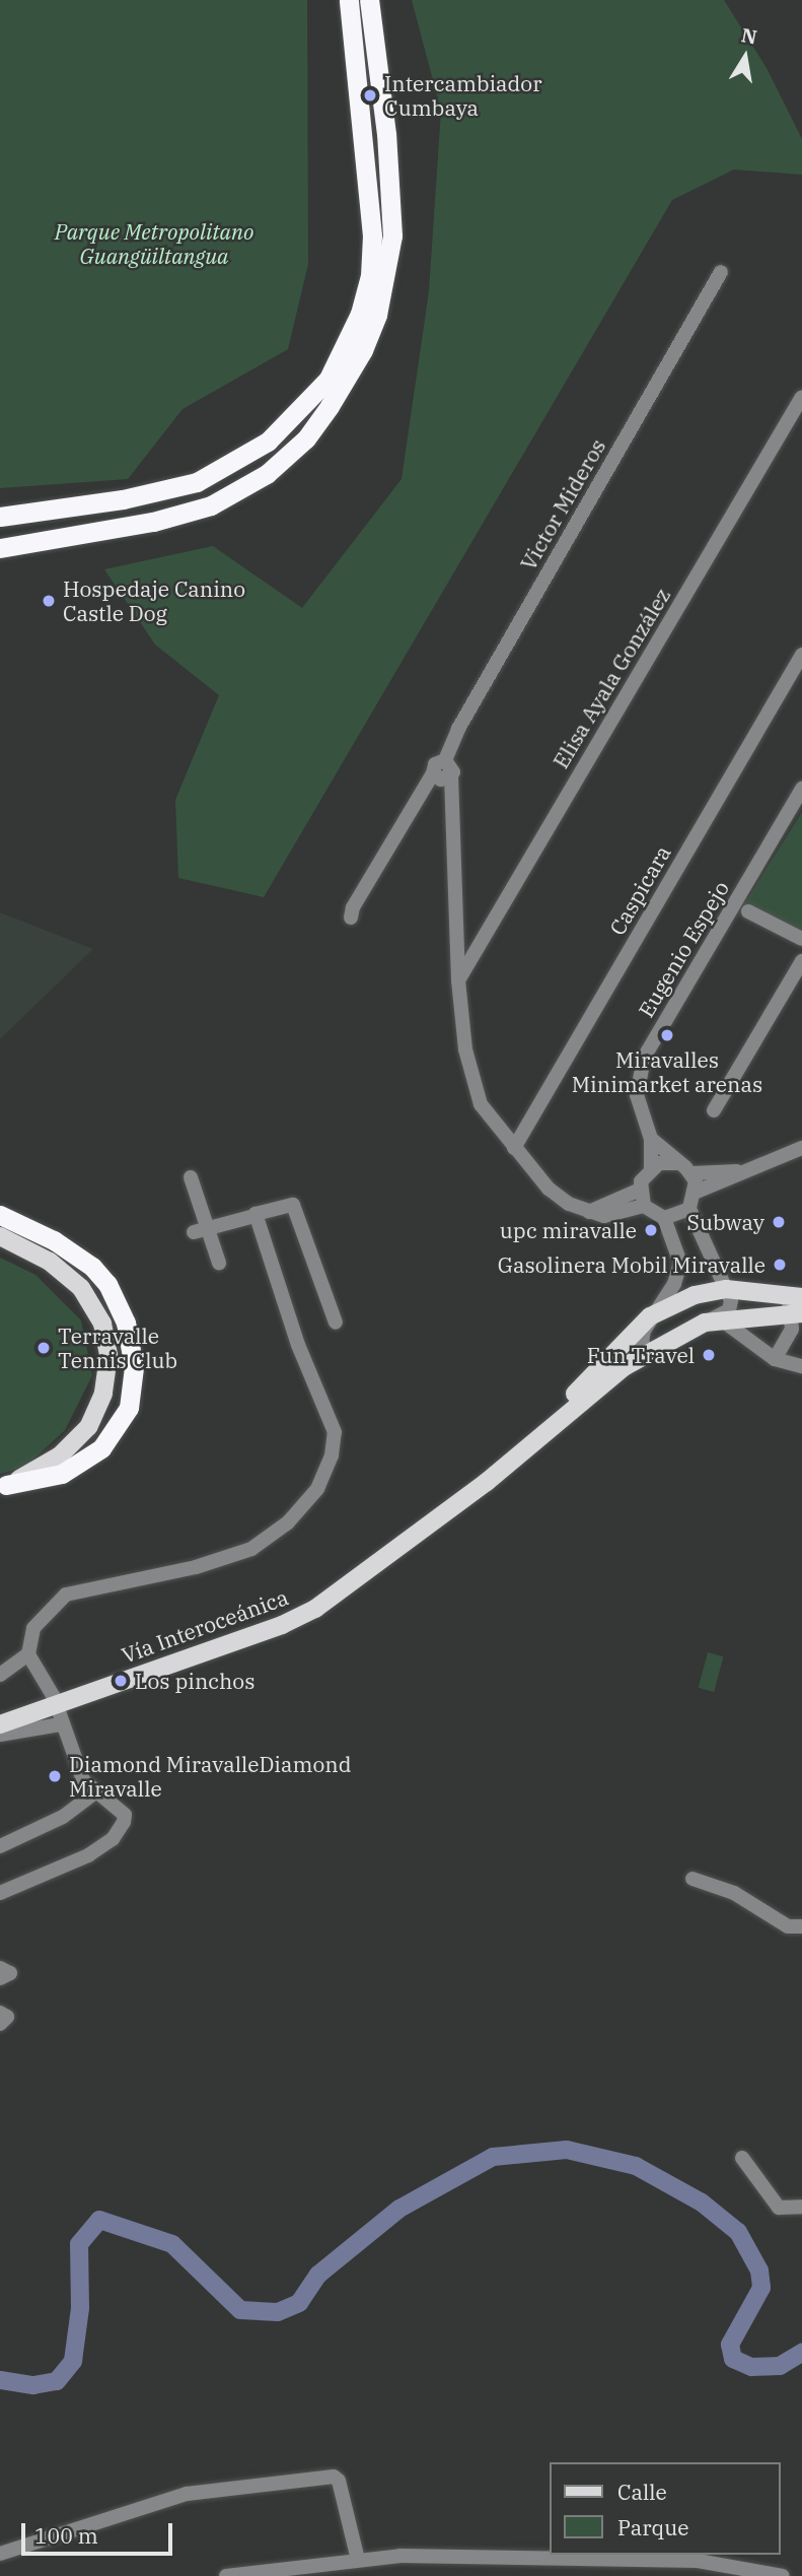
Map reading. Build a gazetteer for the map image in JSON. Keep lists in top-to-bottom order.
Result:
{
  "streets": {
    "main road": ["Vía Interoceánica"],
    "street": [
      "Victor Mideros",
      "Elisa Ayala González",
      "Caspicara",
      "Eugenio Espejo"
    ]
  },
  "parks": ["Parque Metropolitano Guangüiltangua"],
  "places": [
    "Intercambiador Cumbaya",
    "Hospedaje Canino Castle Dog",
    "Miravalles Minimarket arenas",
    "Subway",
    "upc miravalle",
    "Gasolinera Mobil Miravalle",
    "Terravalle Tennis Club",
    "Fun Travel",
    "Los pinchos",
    "Diamond MiravalleDiamond Miravalle"
  ],
  "legend": ["Calle", "Parque"],
  "scale_bar": "100 m",
  "north": "top"
}
